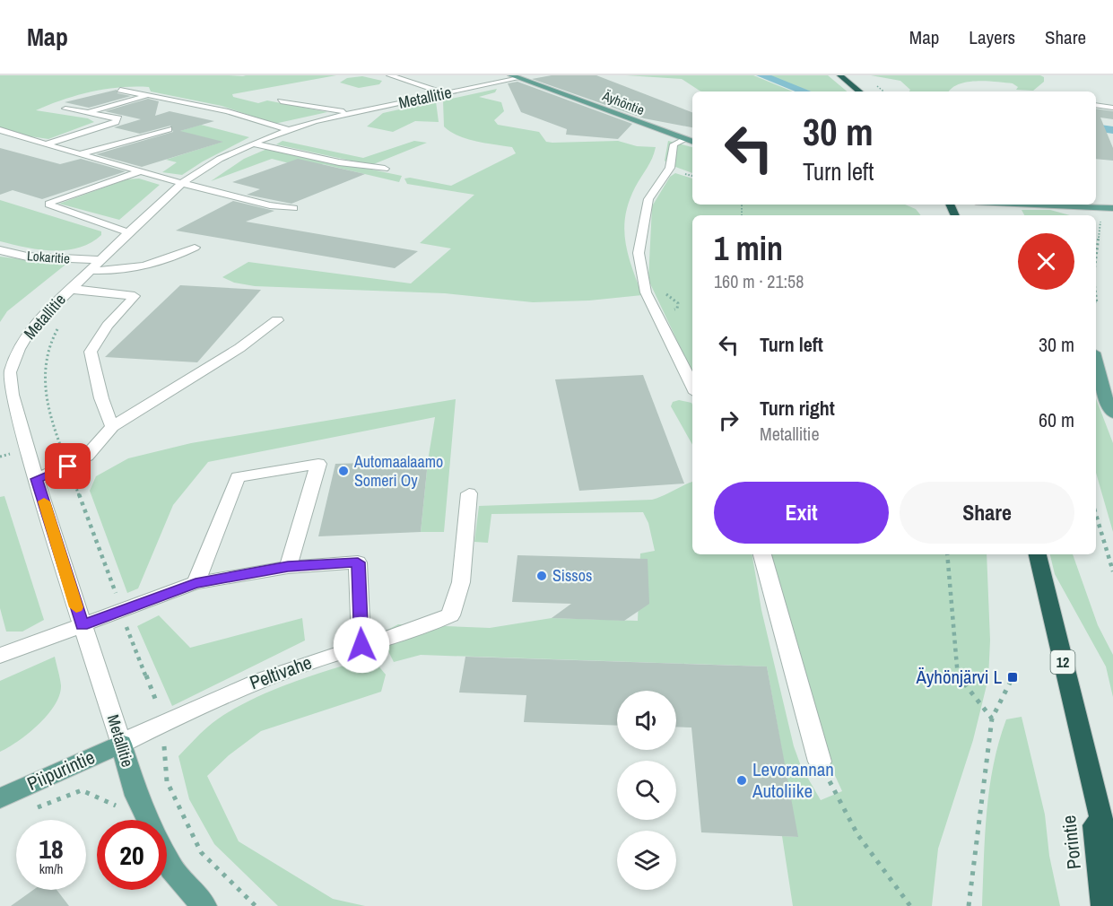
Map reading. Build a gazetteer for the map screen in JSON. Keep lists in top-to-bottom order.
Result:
{
  "streets": {
    "highway": ["12", "Porintie"],
    "main road": ["Metallitie", "Äyhöntie", "Piipurintie"],
    "street": ["Lokaritie", "Peltivahe"]
  },
  "crossings": [
    ["Metallitie", "Äyhöntie"],
    ["Metallitie", "Lokaritie"],
    ["Metallitie", "Peltivahe"],
    ["Metallitie", "Piipurintie"],
    ["12", "Porintie"],
    ["Peltivahe", "Piipurintie"]
  ],
  "places": {
    "other": ["Automaalaamo Someri Oy", "Sissos", "Levorannan Autoliike"],
    "transit": ["Äyhönjärvi L"]
  },
  "page": {
    "header": "Map",
    "nav": ["Map", "Layers", "Share"],
    "turn": ["30 m", "Turn left"],
    "heading": ["1 min", "160 m · 21:58"],
    "list": [
      {
        "name": "Turn left",
        "value": "30 m"
      },
      {
        "name": "Turn right",
        "note": "Metallitie",
        "value": "60 m"
      }
    ],
    "buttons": ["Exit", "Share"],
    "speed": "18 km/h",
    "limit": "20"
  }
}
